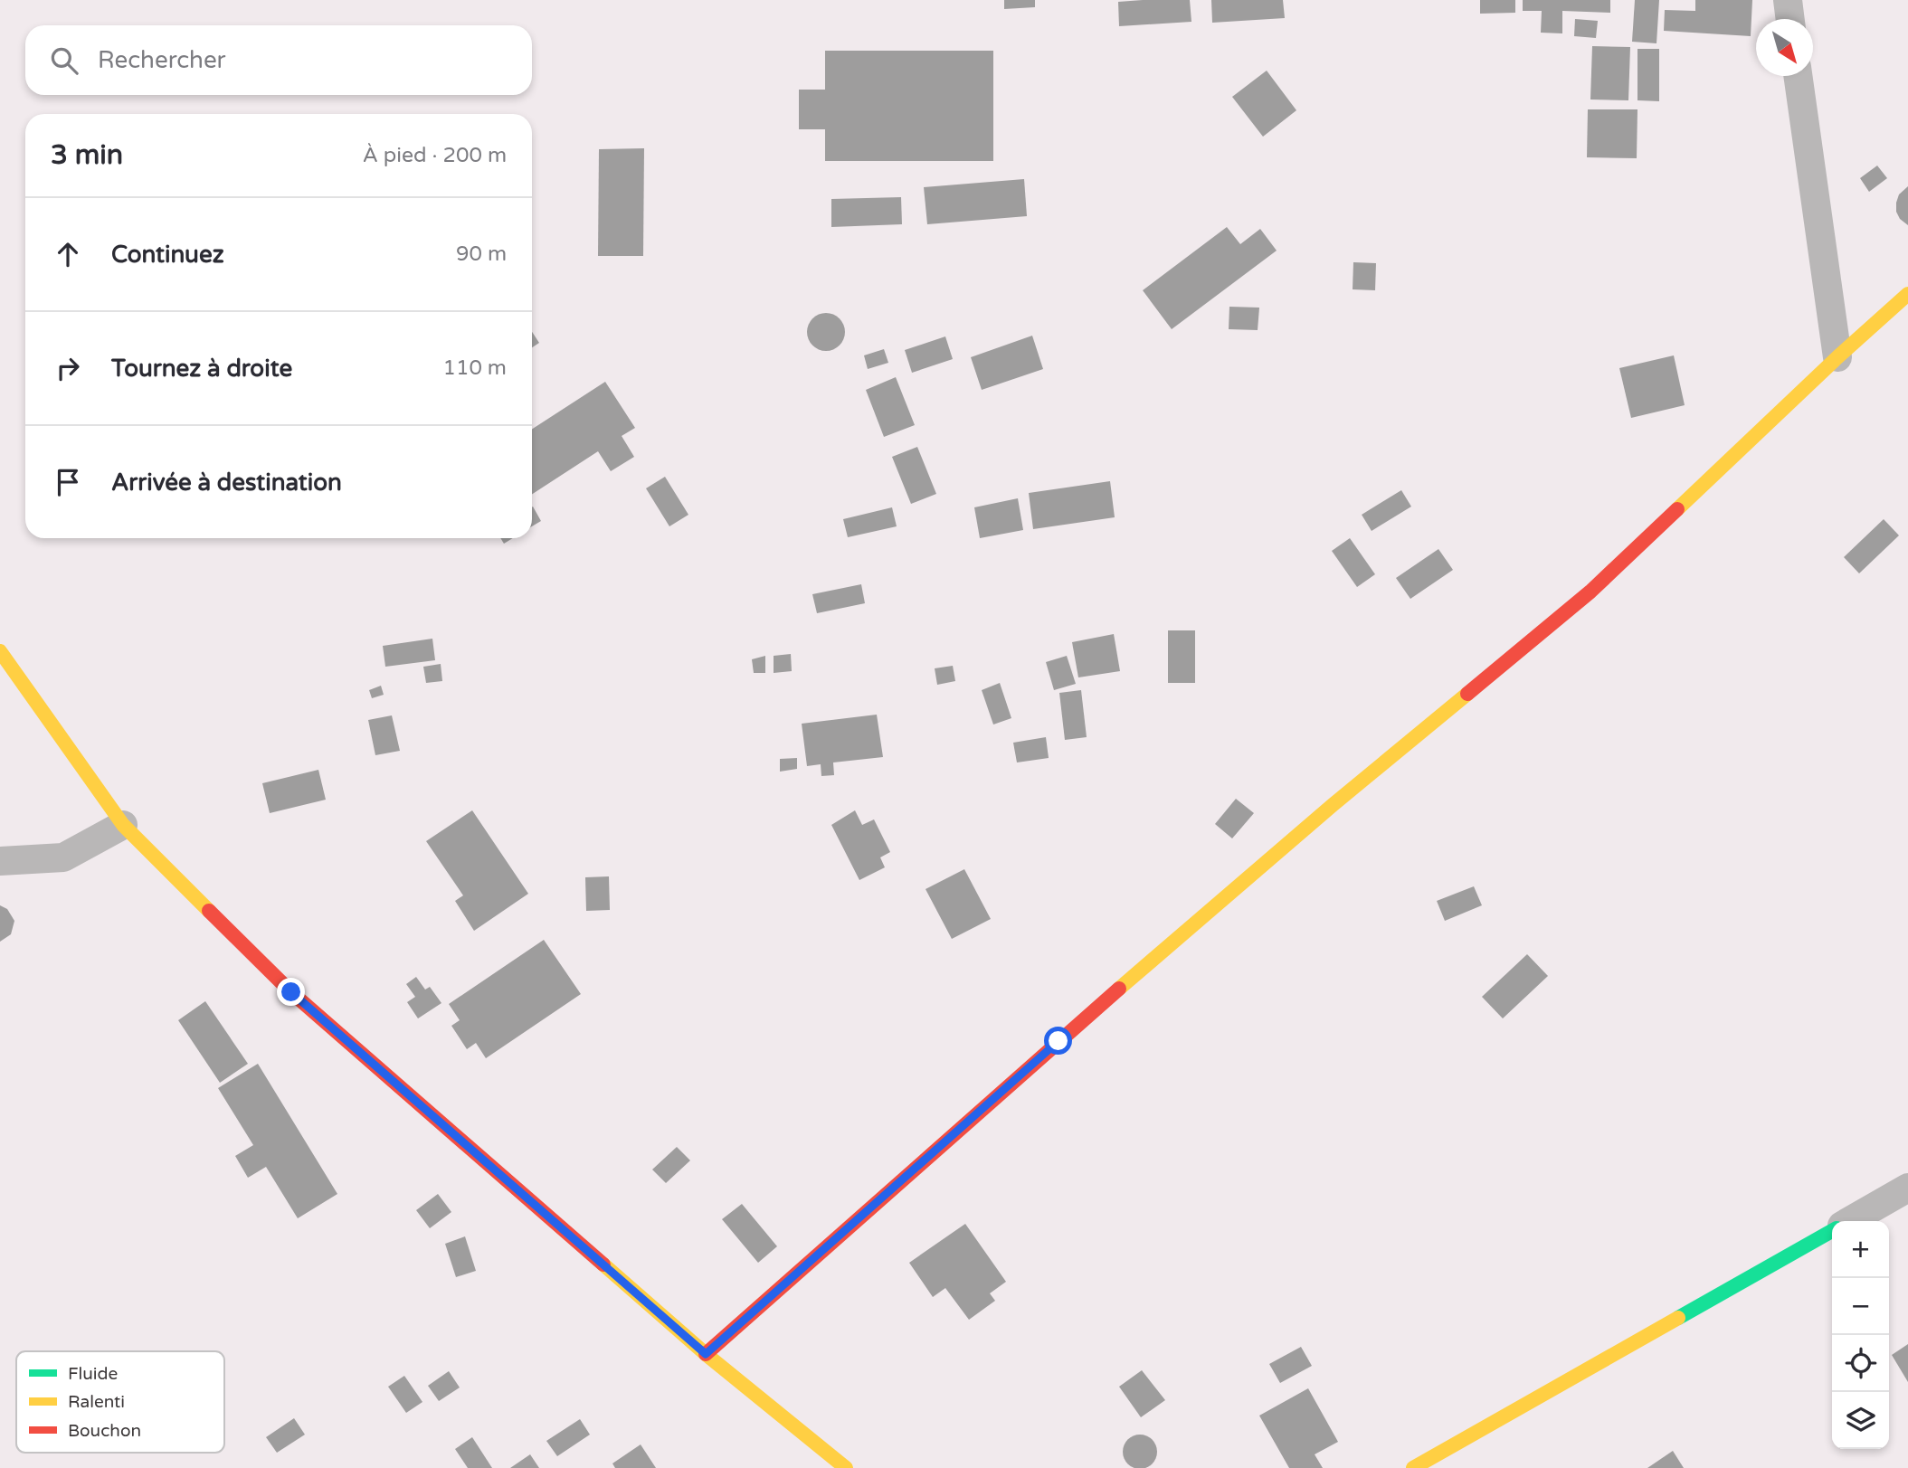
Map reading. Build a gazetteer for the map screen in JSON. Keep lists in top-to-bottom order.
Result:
{
  "legend": ["Fluide", "Ralenti", "Bouchon"],
  "north": "bottom right",
  "page": {
    "search": "Rechercher",
    "heading": ["3 min", "À pied · 200 m"],
    "list": [
      ["Continuez", "90 m"],
      ["Tournez à droite", "110 m"],
      "Arrivée à destination"
    ],
    "map_buttons": ["+", "−"]
  }
}
